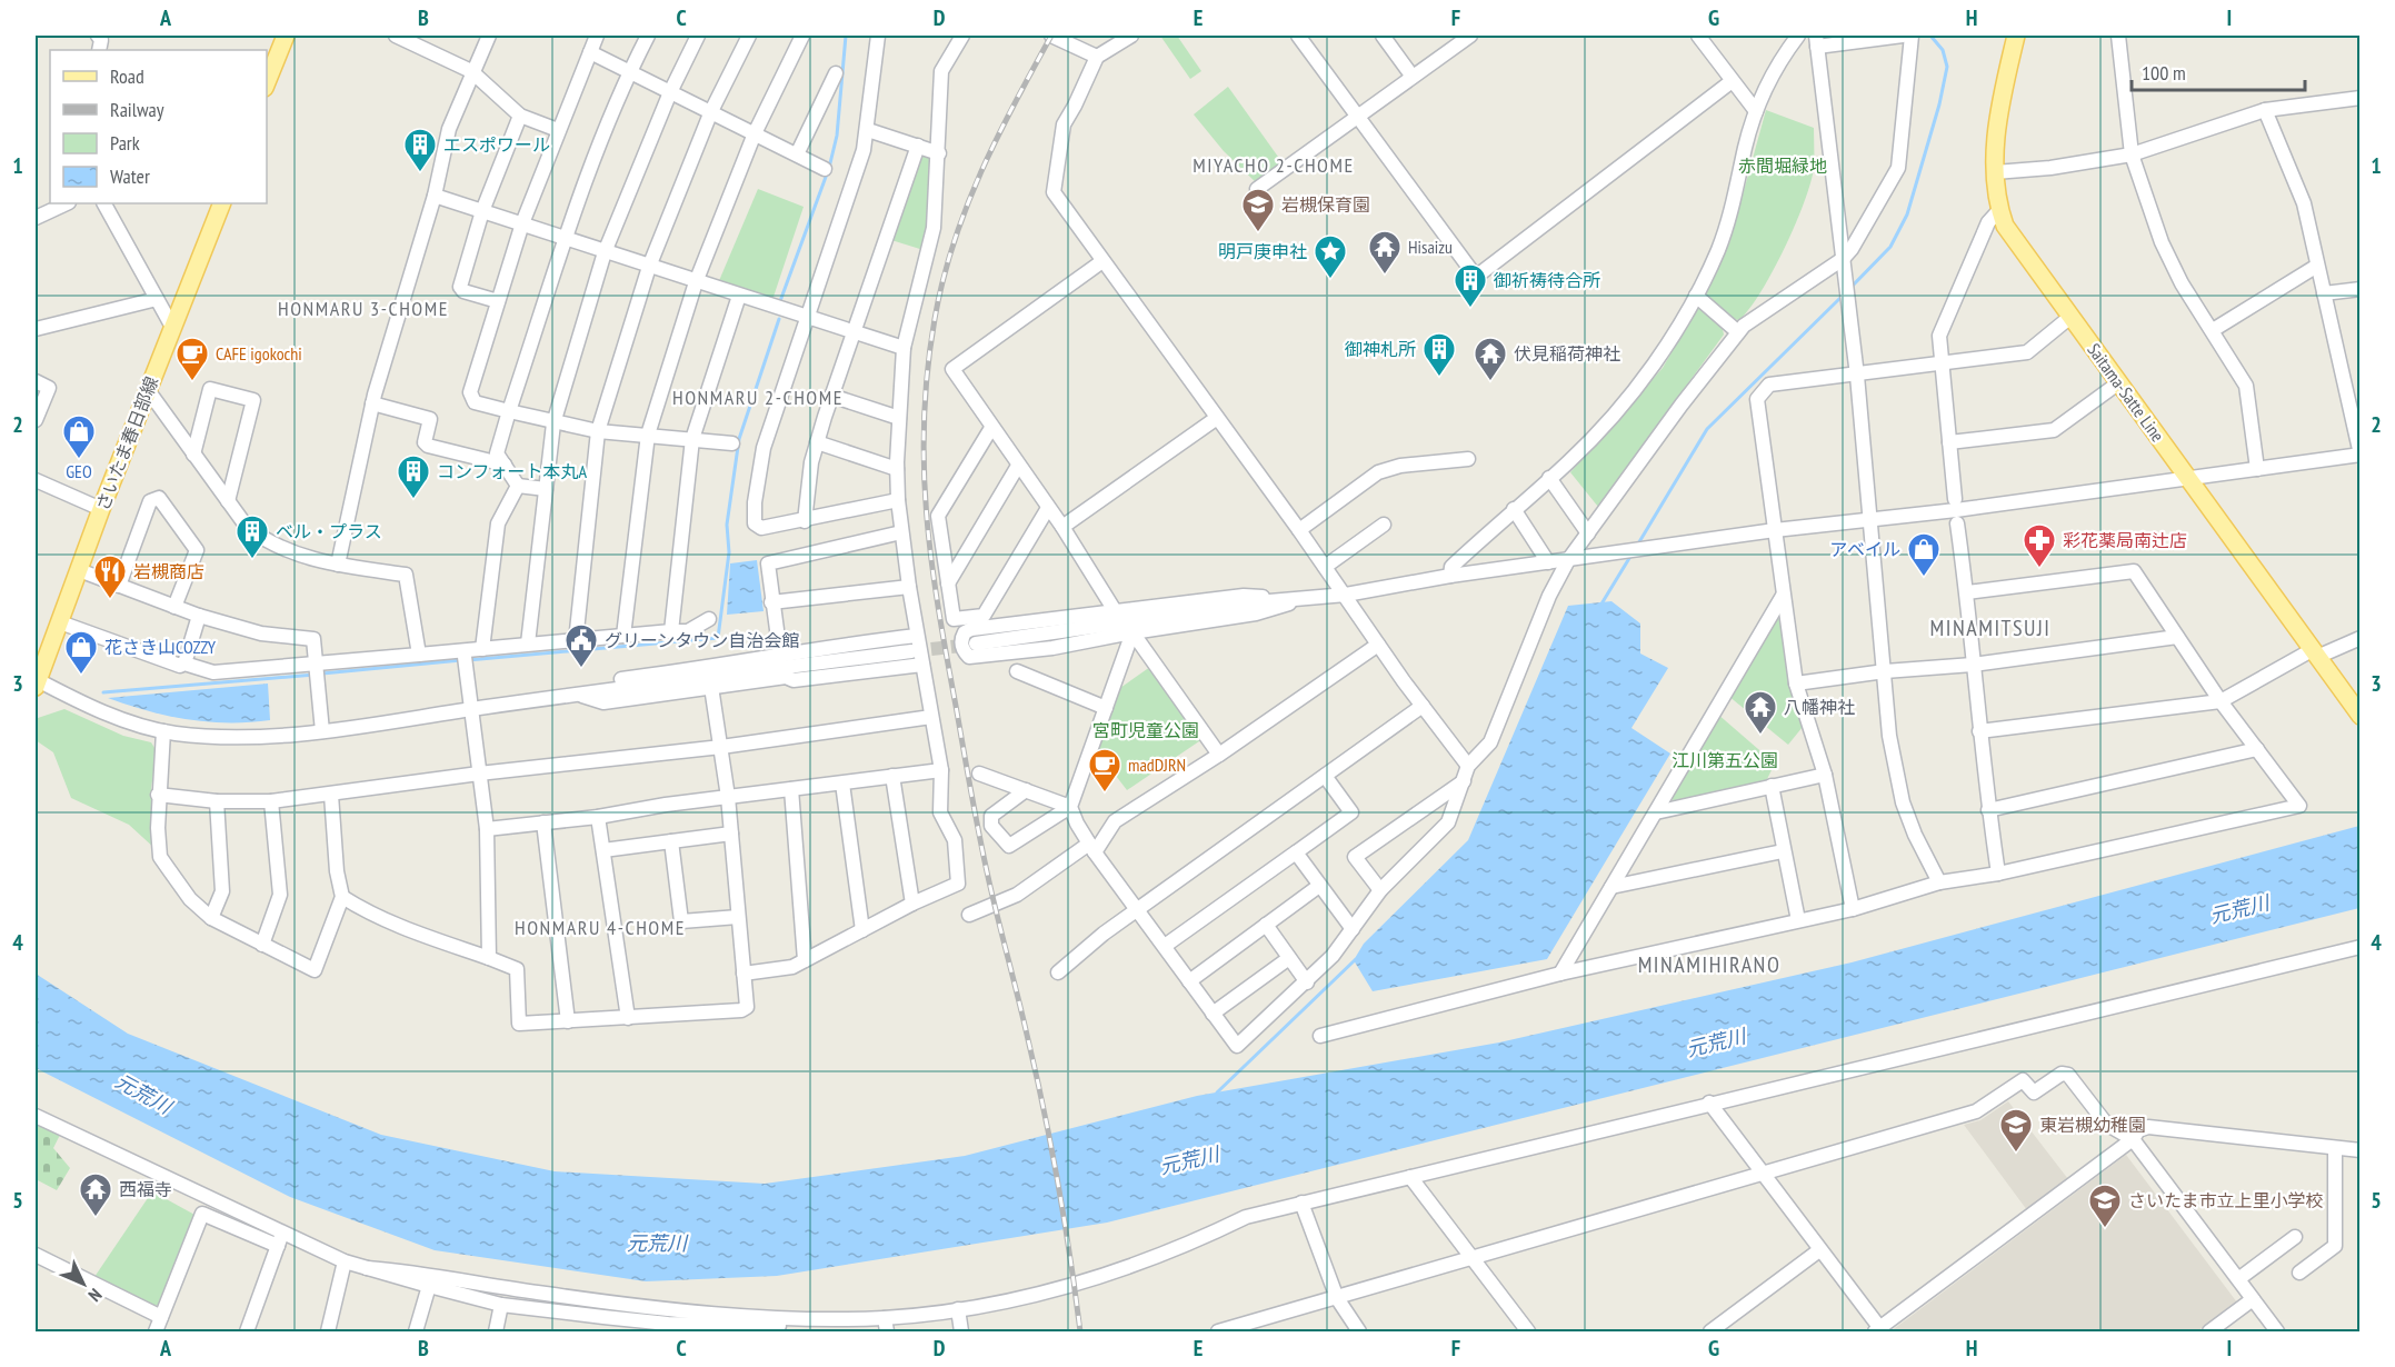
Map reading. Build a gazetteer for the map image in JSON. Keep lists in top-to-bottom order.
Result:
{
  "streets": {
    "main road": ["Saitama-Satte Line", "さいたま春日部線"]
  },
  "districts": [
    "MIYACHO 2-CHOME",
    "HONMARU 3-CHOME",
    "HONMARU 2-CHOME",
    "MINAMITSUJI",
    "HONMARU 4-CHOME",
    "MINAMIHIRANO"
  ],
  "water": ["元荒川"],
  "parks": ["赤間堀緑地", "宮町児童公園", "江川第五公園"],
  "places": {
    "building": [
      "エスポワール",
      "御祈祷待合所",
      "御神札所",
      "コンフォート本丸A",
      "ベル・プラス"
    ],
    "school or university": ["岩槻保育園", "東岩槻幼稚園", "さいたま市立上里小学校"],
    "temple": [
      "Hisaizu",
      "伏見稲荷神社",
      "八幡神社",
      "西福寺"
    ],
    "place": ["明戸庚申社"],
    "cafe": ["CAFE igokochi", "madDJRN"],
    "shop": ["GEO", "アベイル", "花さき山COZZY"],
    "pharmacy": ["彩花薬局南辻店"],
    "restaurant": ["岩槻商店"],
    "public building": ["グリーンタウン自治会館"]
  },
  "legend": [
    "Road",
    "Railway",
    "Park",
    "Water"
  ],
  "scale_bar": "100 m",
  "north": "bottom right",
  "grid": {
    "columns": [
      "A",
      "B",
      "C",
      "D",
      "E",
      "F",
      "G",
      "H",
      "I"
    ],
    "rows": [
      "1",
      "2",
      "3",
      "4",
      "5"
    ]
  }
}
